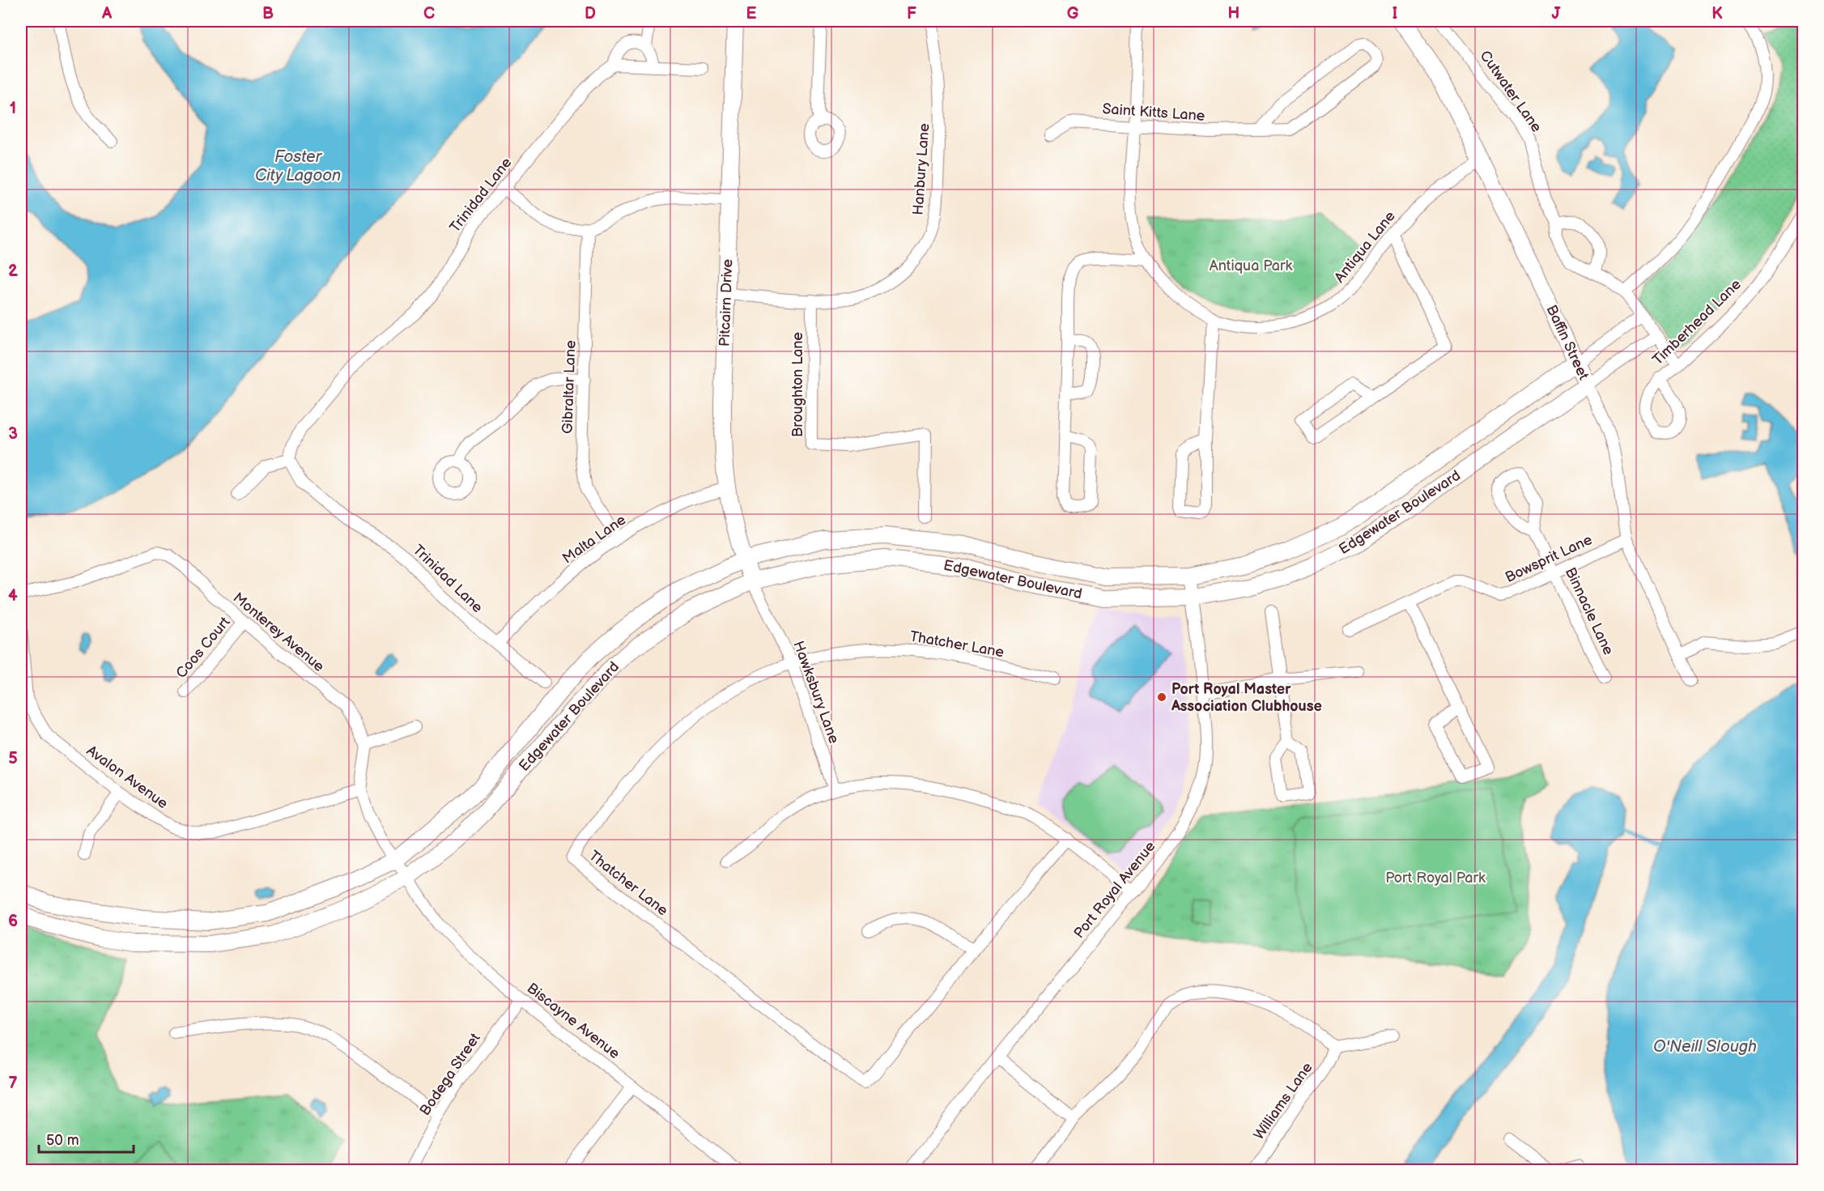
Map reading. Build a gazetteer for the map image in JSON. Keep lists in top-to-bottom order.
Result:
{
  "streets": {
    "street": [
      "Cutwater Lane",
      "Saint Kitts Lane",
      "Hanbury Lane",
      "Trinidad Lane",
      "Antiqua Lane",
      "Pitcairn Drive",
      "Timberhead Lane",
      "Baffin Street",
      "Broughton Lane",
      "Gibraltar Lane",
      "Edgewater Boulevard",
      "Malta Lane",
      "Bowsprit Lane",
      "Binnacle Lane",
      "Monterey Avenue",
      "Thatcher Lane",
      "Coos Court",
      "Hawksbury Lane",
      "Avalon Avenue",
      "Port Royal Avenue",
      "Biscayne Avenue",
      "Bodega Street",
      "Williams Lane"
    ]
  },
  "crossings": [
    ["Cutwater Lane", "Timberhead Lane"],
    ["Cutwater Lane", "Edgewater Boulevard"],
    ["Saint Kitts Lane", "Antiqua Lane"],
    ["Hanbury Lane", "Pitcairn Drive"],
    ["Hanbury Lane", "Broughton Lane"],
    ["Trinidad Lane", "Malta Lane"],
    ["Antiqua Lane", "Baffin Street"],
    ["Pitcairn Drive", "Edgewater Boulevard"],
    ["Pitcairn Drive", "Malta Lane"],
    ["Pitcairn Drive", "Hawksbury Lane"],
    ["Baffin Street", "Edgewater Boulevard"],
    ["Baffin Street", "Bowsprit Lane"],
    ["Gibraltar Lane", "Malta Lane"],
    ["Edgewater Boulevard", "Hawksbury Lane"],
    ["Edgewater Boulevard", "Port Royal Avenue"],
    ["Edgewater Boulevard", "Biscayne Avenue"],
    ["Bowsprit Lane", "Binnacle Lane"],
    ["Monterey Avenue", "Coos Court"],
    ["Thatcher Lane", "Hawksbury Lane"],
    ["Biscayne Avenue", "Bodega Street"]
  ],
  "water": ["Foster City Lagoon", "O'Neill Slough"],
  "parks": ["Antiqua Park", "Port Royal Park"],
  "places": ["Port Royal Master Association Clubhouse"],
  "scale_bar": "50 m",
  "grid": {
    "columns": [
      "A",
      "B",
      "C",
      "D",
      "E",
      "F",
      "G",
      "H",
      "I",
      "J",
      "K"
    ],
    "rows": [
      "1",
      "2",
      "3",
      "4",
      "5",
      "6",
      "7"
    ]
  }
}
